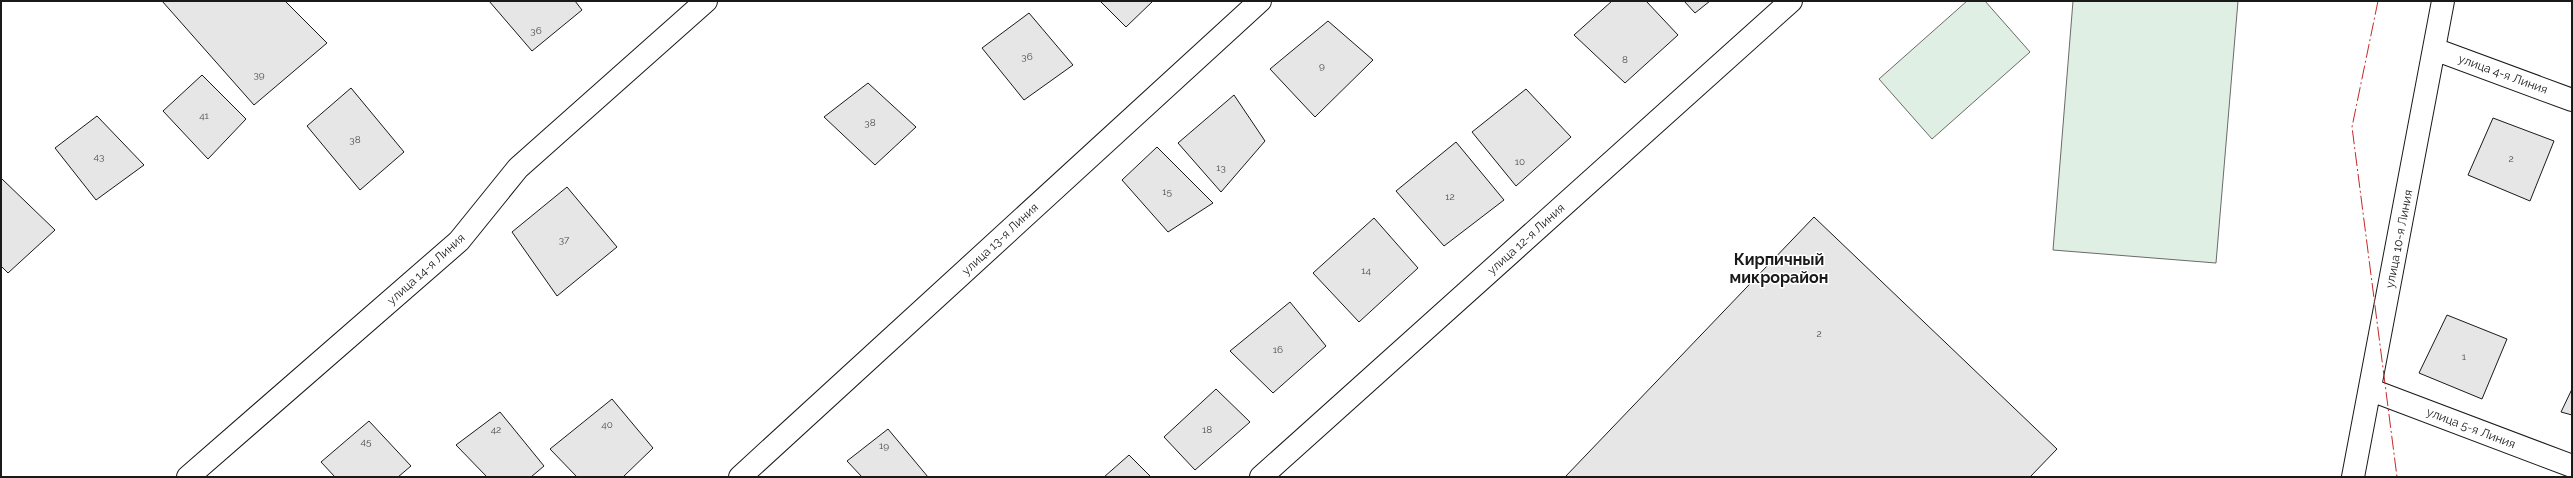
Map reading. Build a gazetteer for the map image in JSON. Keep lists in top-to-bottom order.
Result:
{
  "streets": {
    "street": [
      "улица 4-я Линия",
      "улица 13-я Линия",
      "улица 12-я Линия",
      "улица 10-я Линия",
      "улица 14-я Линия",
      "улица 5-я Линия"
    ]
  },
  "crossings": [
    ["улица 4-я Линия", "улица 10-я Линия"],
    ["улица 10-я Линия", "улица 5-я Линия"]
  ],
  "districts": ["Кирпичный микрорайон"],
  "house_numbers": [
    "36",
    "36",
    "8",
    "9",
    "39",
    "41",
    "38",
    "38",
    "43",
    "2",
    "10",
    "13",
    "15",
    "12",
    "37",
    "14",
    "2",
    "16",
    "1",
    "40",
    "42",
    "18",
    "45",
    "19"
  ]
}
